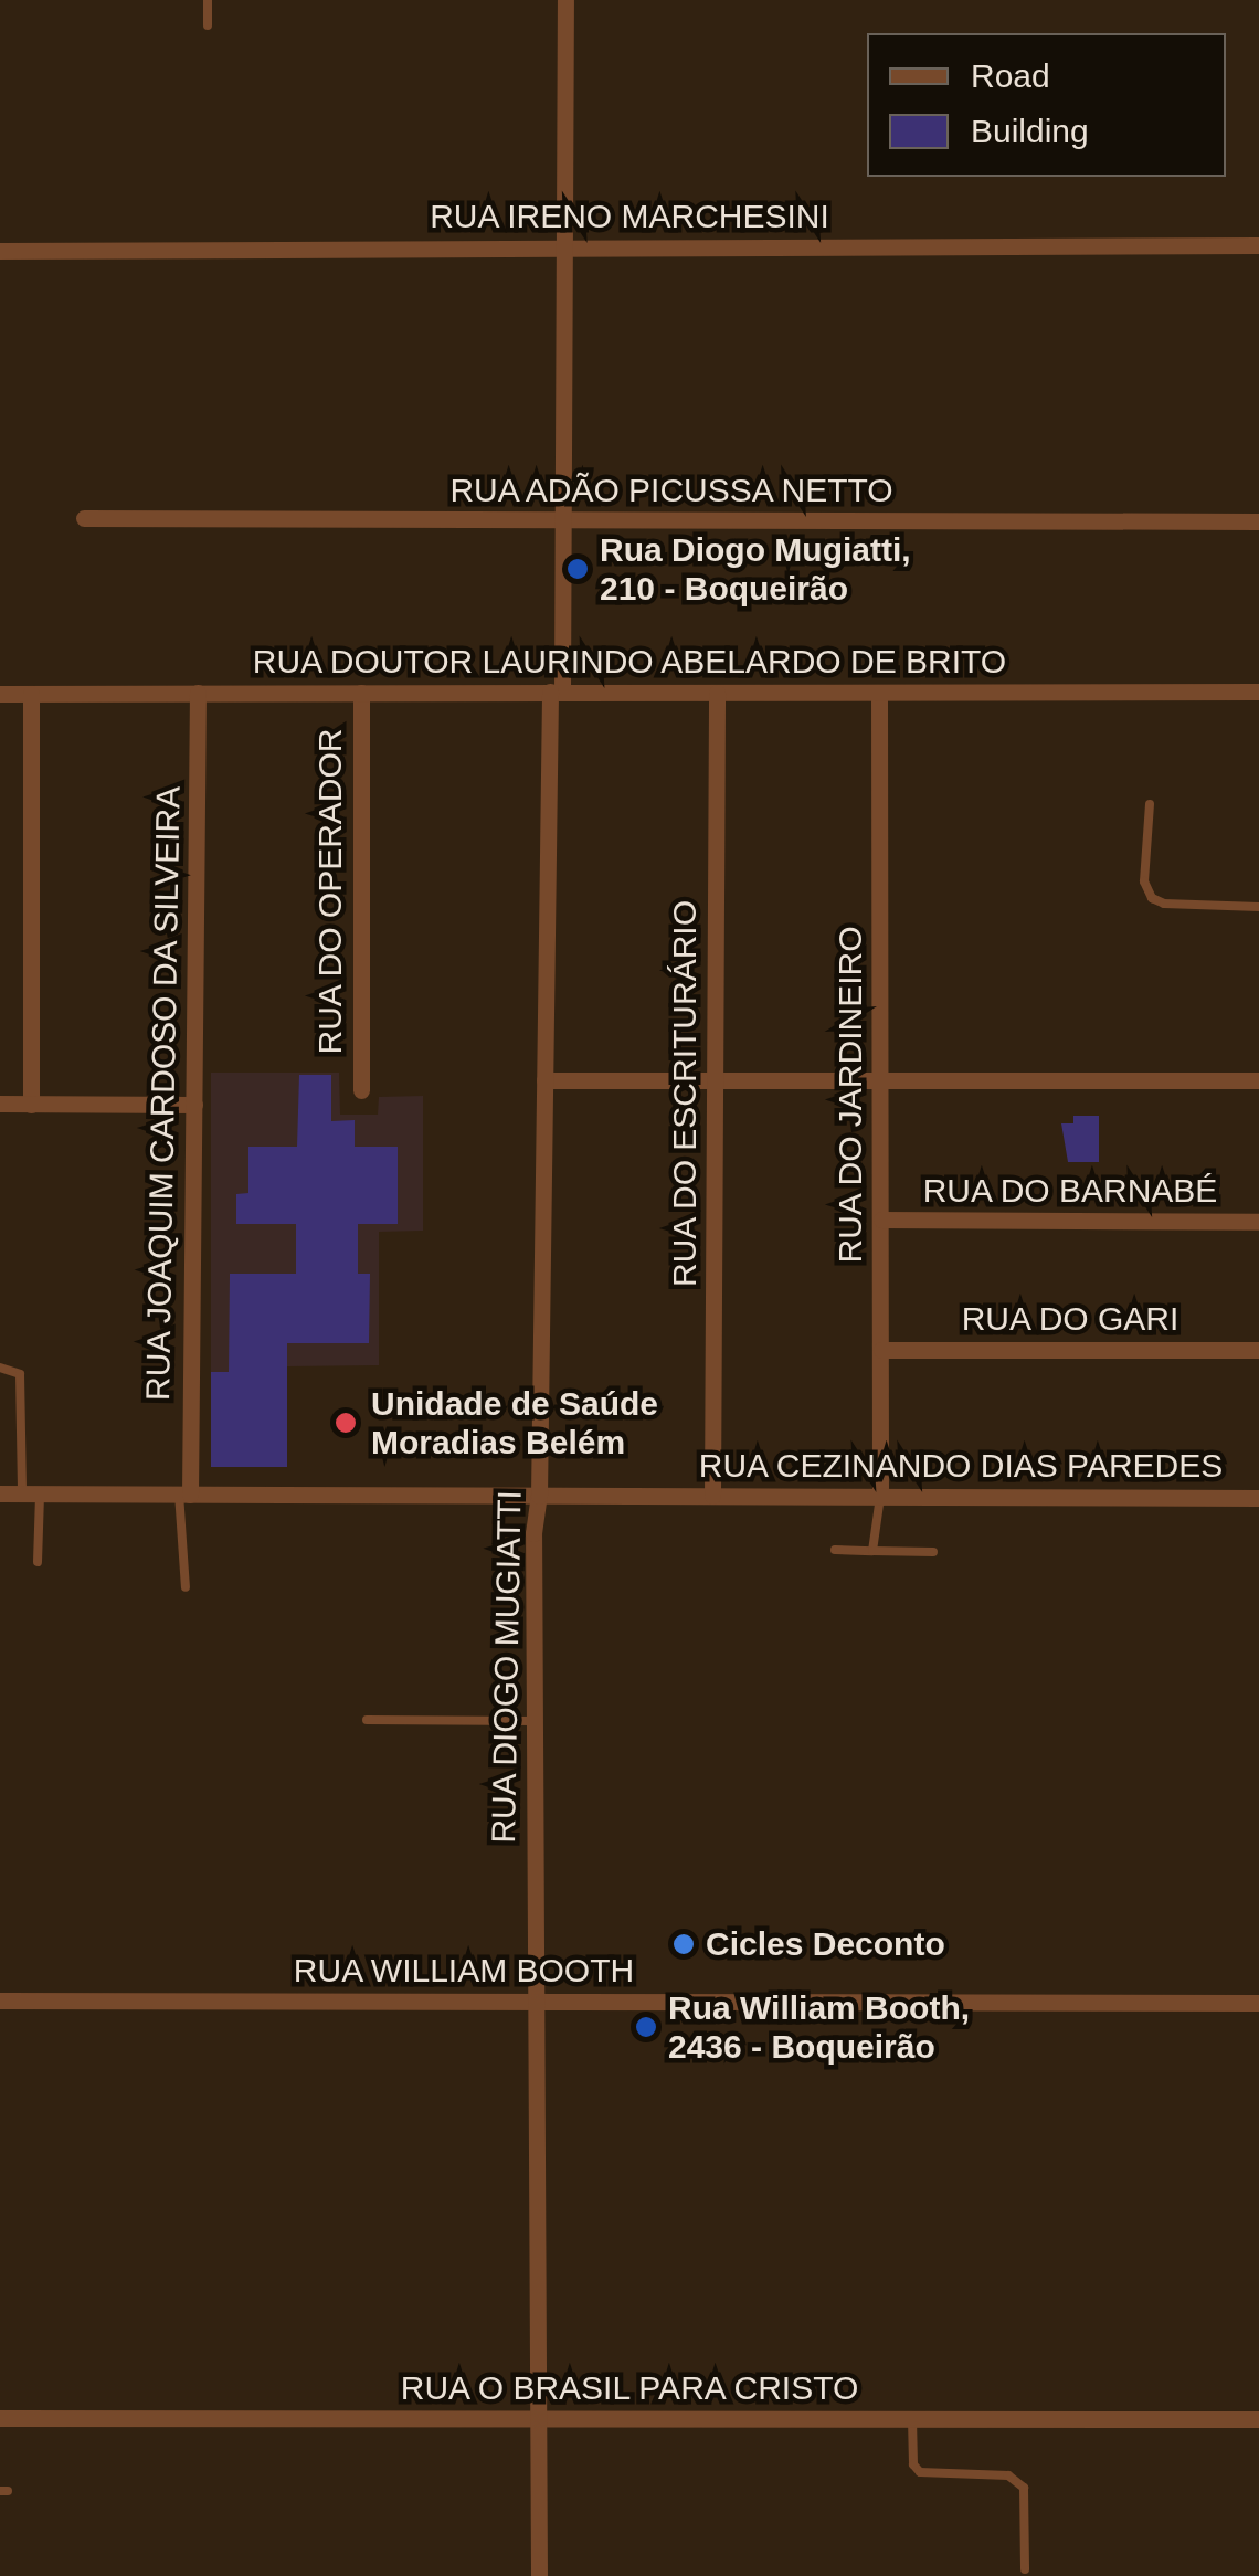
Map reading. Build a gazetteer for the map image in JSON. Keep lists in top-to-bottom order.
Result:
{
  "streets": {
    "street": [
      "RUA IRENO MARCHESINI",
      "RUA ADÃO PICUSSA NETTO",
      "RUA DOUTOR LAURINDO ABELARDO DE BRITO",
      "RUA DO OPERADOR",
      "RUA JOAQUIM CARDOSO DA SILVEIRA",
      "RUA DO ESCRITURÁRIO",
      "RUA DO JARDINEIRO",
      "RUA DO BARNABÉ",
      "RUA DO GARI",
      "RUA CEZINANDO DIAS PAREDES",
      "RUA DIOGO MUGIATTI",
      "RUA WILLIAM BOOTH",
      "RUA O BRASIL PARA CRISTO"
    ]
  },
  "crossings": [
    ["RUA IRENO MARCHESINI", "RUA DIOGO MUGIATTI"],
    ["RUA ADÃO PICUSSA NETTO", "RUA DIOGO MUGIATTI"],
    ["RUA DOUTOR LAURINDO ABELARDO DE BRITO", "RUA DO OPERADOR"],
    ["RUA DOUTOR LAURINDO ABELARDO DE BRITO", "RUA JOAQUIM CARDOSO DA SILVEIRA"],
    ["RUA DOUTOR LAURINDO ABELARDO DE BRITO", "RUA DO ESCRITURÁRIO"],
    ["RUA DOUTOR LAURINDO ABELARDO DE BRITO", "RUA DO JARDINEIRO"],
    ["RUA DOUTOR LAURINDO ABELARDO DE BRITO", "RUA DIOGO MUGIATTI"],
    ["RUA JOAQUIM CARDOSO DA SILVEIRA", "RUA CEZINANDO DIAS PAREDES"],
    ["RUA DO ESCRITURÁRIO", "RUA CEZINANDO DIAS PAREDES"],
    ["RUA DO JARDINEIRO", "RUA DO BARNABÉ"],
    ["RUA DO JARDINEIRO", "RUA DO GARI"],
    ["RUA DO JARDINEIRO", "RUA CEZINANDO DIAS PAREDES"],
    ["RUA CEZINANDO DIAS PAREDES", "RUA DIOGO MUGIATTI"],
    ["RUA DIOGO MUGIATTI", "RUA WILLIAM BOOTH"],
    ["RUA DIOGO MUGIATTI", "RUA O BRASIL PARA CRISTO"]
  ],
  "places": [
    "Rua Diogo Mugiatti, 210 - Boqueirão",
    "Unidade de Saúde Moradias Belém",
    "Cicles Deconto",
    "Rua William Booth, 2436 - Boqueirão"
  ],
  "legend": ["Road", "Building"]
}
